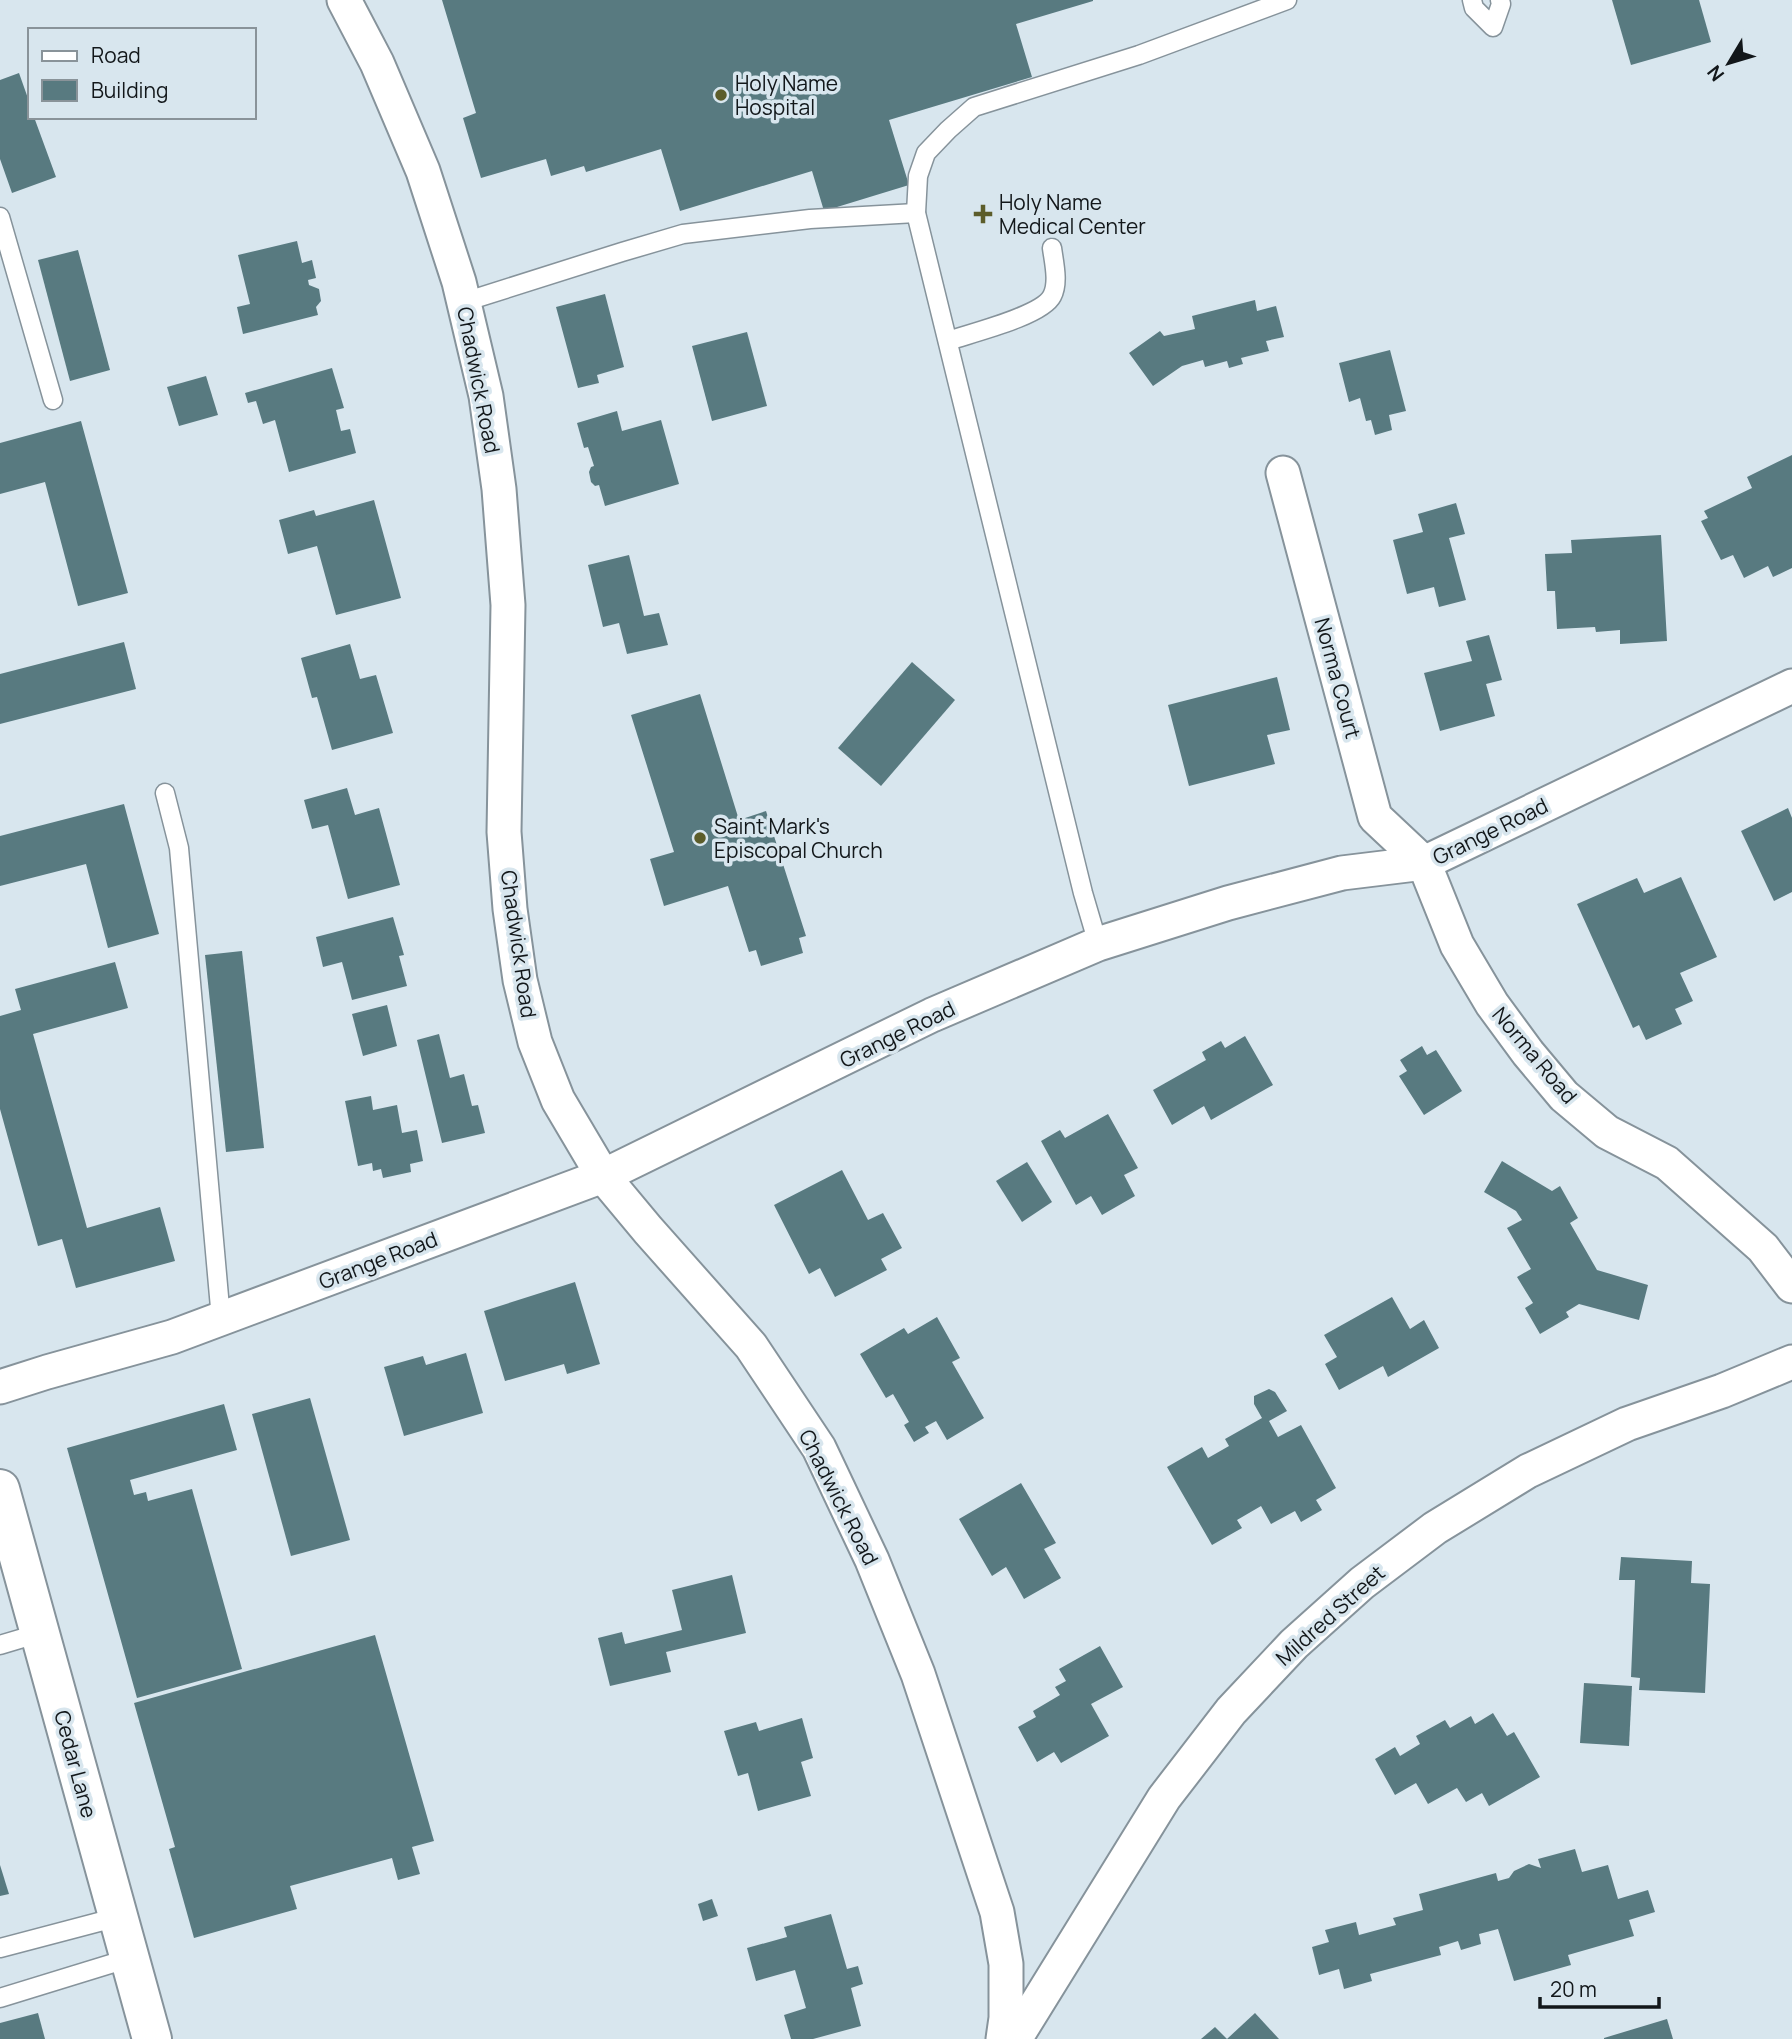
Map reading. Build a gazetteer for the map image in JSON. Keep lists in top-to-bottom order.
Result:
{
  "streets": {
    "main road": ["Cedar Lane"],
    "street": [
      "Chadwick Road",
      "Norma Court",
      "Grange Road",
      "Norma Road",
      "Mildred Street"
    ]
  },
  "crossings": [
    ["Chadwick Road", "Grange Road"],
    ["Norma Court", "Grange Road"],
    ["Norma Court", "Norma Road"],
    ["Grange Road", "Norma Road"]
  ],
  "places": {
    "other": ["Holy Name Hospital", "Saint Mark's Episcopal Church"],
    "health": ["Holy Name Medical Center"]
  },
  "legend": ["Road", "Building"],
  "scale_bar": "20 m",
  "north": "bottom left"
}
